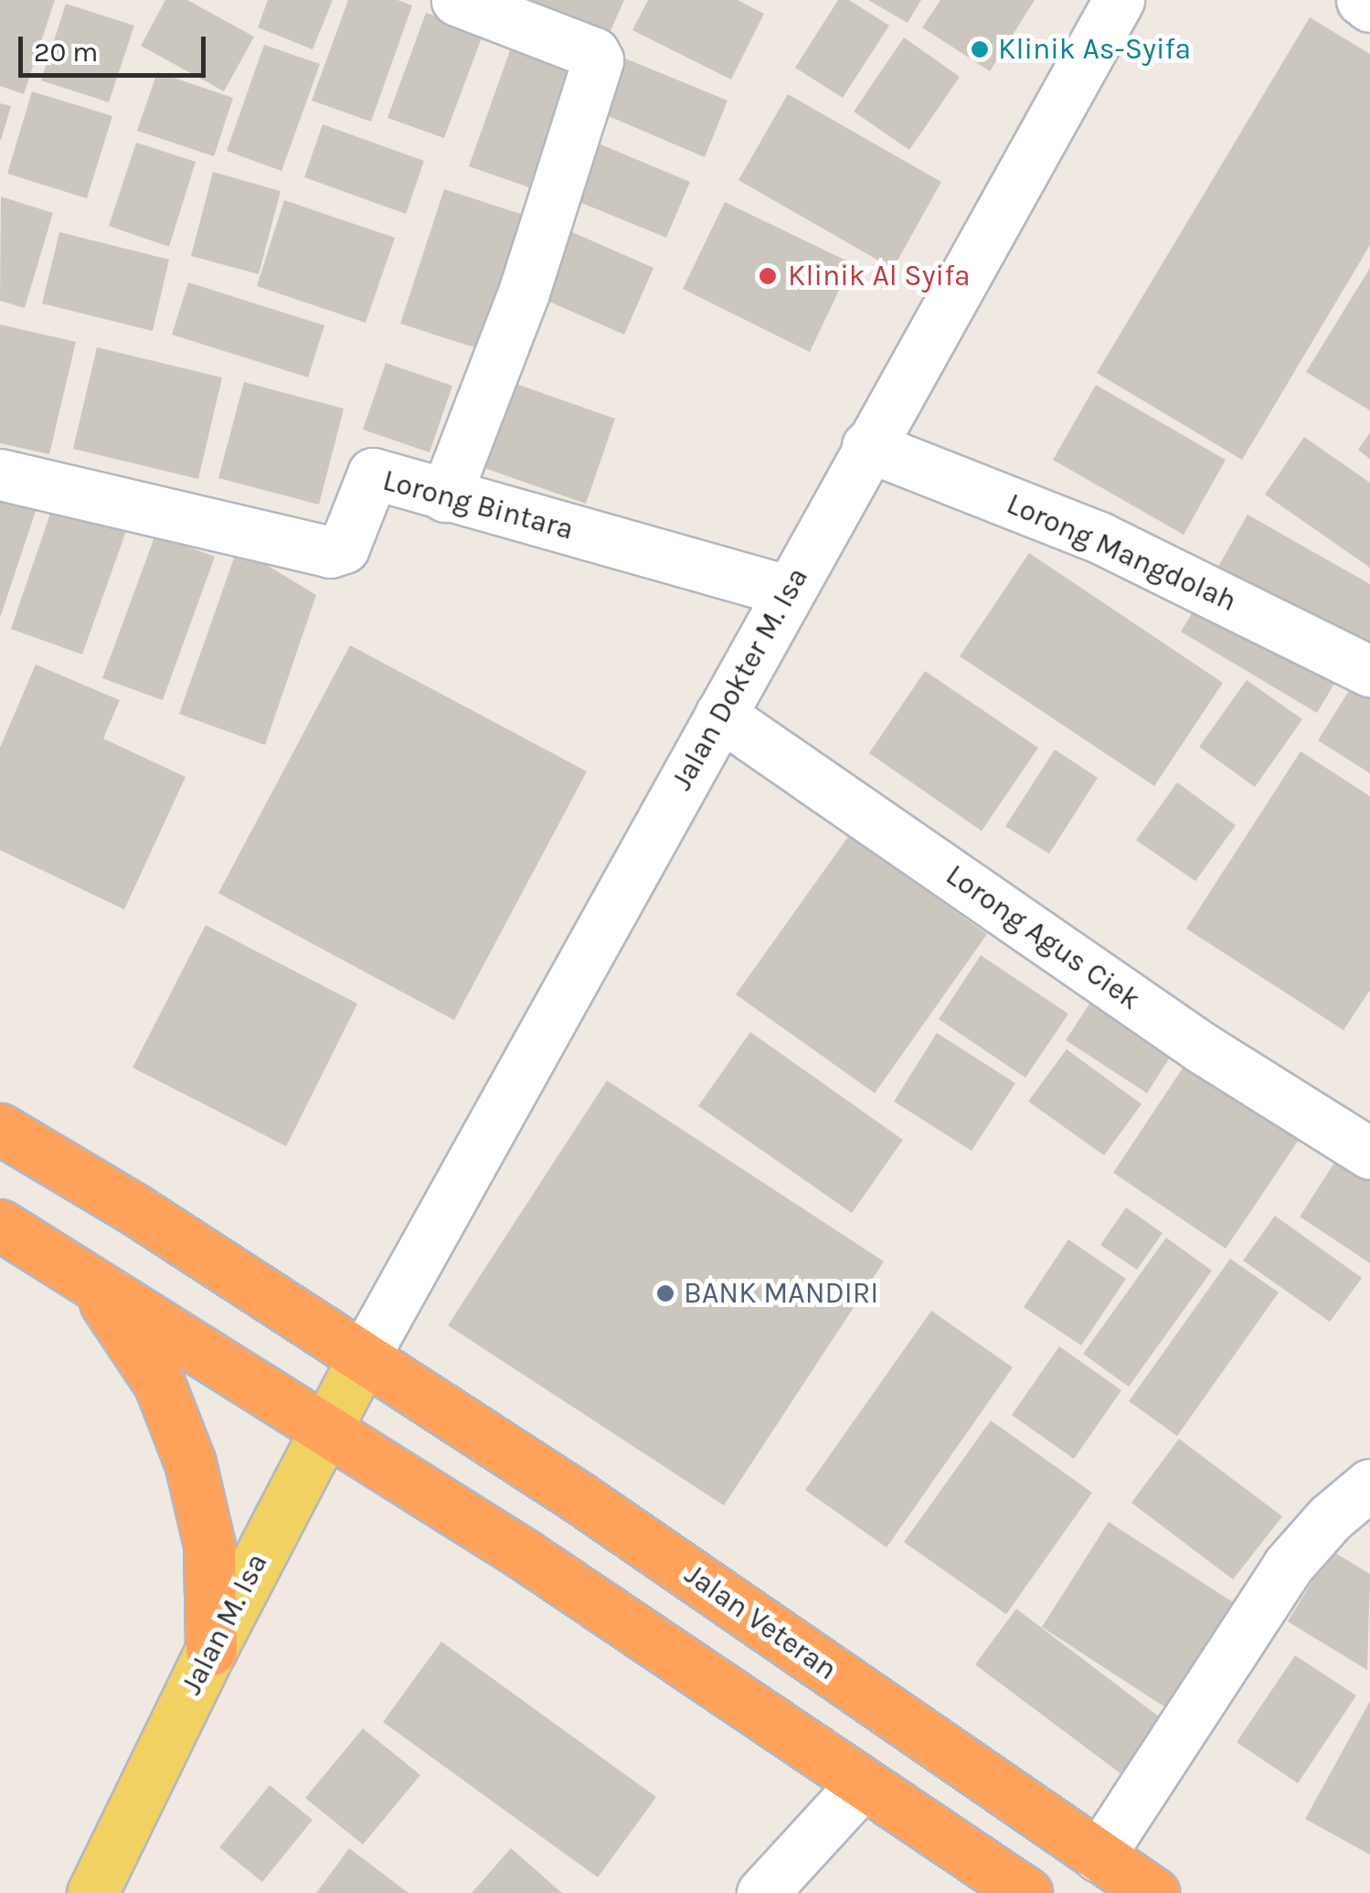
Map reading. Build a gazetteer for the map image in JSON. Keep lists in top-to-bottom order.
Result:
{
  "streets": {
    "highway": ["Jalan Veteran"],
    "main road": ["Jalan M. Isa"],
    "street": [
      "Lorong Bintara",
      "Lorong Mangdolah",
      "Jalan Dokter M. Isa",
      "Lorong Agus Ciek"
    ]
  },
  "crossings": [
    ["Lorong Bintara", "Jalan Dokter M. Isa"],
    ["Lorong Mangdolah", "Jalan Dokter M. Isa"],
    ["Jalan Dokter M. Isa", "Lorong Agus Ciek"],
    ["Jalan Dokter M. Isa", "Jalan Veteran"],
    ["Jalan Dokter M. Isa", "Jalan M. Isa"],
    ["Jalan Veteran", "Jalan M. Isa"]
  ],
  "places": ["Klinik As-Syifa", "Klinik Al Syifa", "BANK MANDIRI"],
  "scale_bar": "20 m"
}
